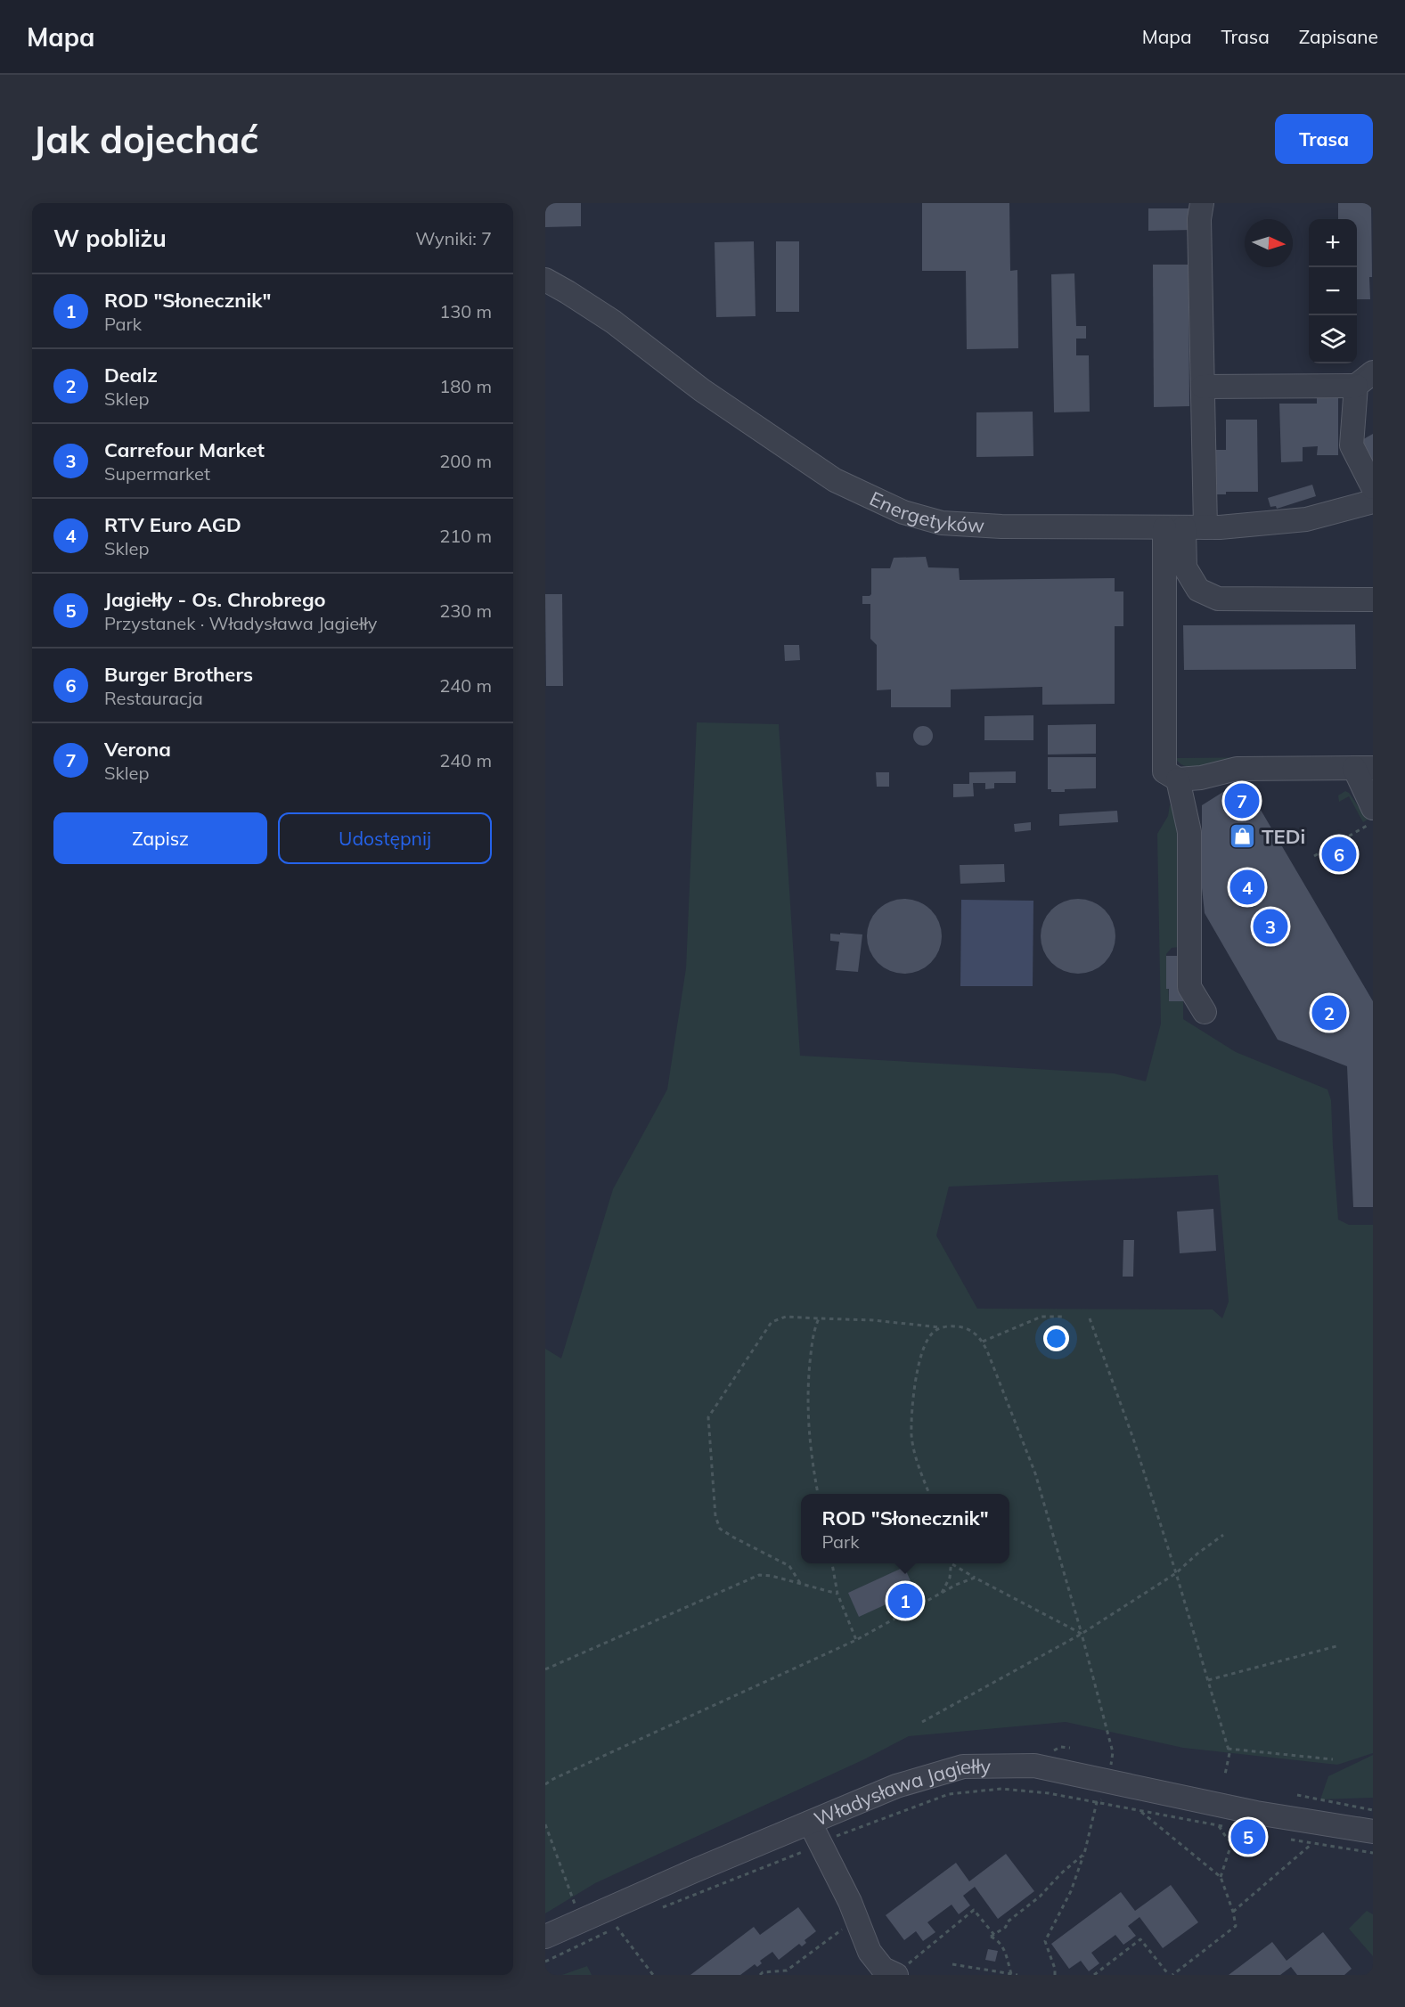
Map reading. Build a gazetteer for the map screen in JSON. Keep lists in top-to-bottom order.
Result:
{
  "streets": {
    "street": ["Energetyków", "Władysława Jagiełły"]
  },
  "places": {
    "shop": ["TEDi"]
  },
  "north": "right",
  "page": {
    "header": "Mapa",
    "nav": ["Mapa", "Trasa", "Zapisane"],
    "buttons": [
      "Trasa",
      ["Zapisz", "Udostępnij"]
    ],
    "title": "Jak dojechać",
    "heading": ["W pobliżu", "Wyniki: 7"],
    "map_buttons": ["+", "−"],
    "list": [
      {
        "mark": "1",
        "name": "ROD \"Słonecznik\"",
        "note": "Park",
        "value": "130 m"
      },
      {
        "mark": "2",
        "name": "Dealz",
        "note": "Sklep",
        "value": "180 m"
      },
      {
        "mark": "3",
        "name": "Carrefour Market",
        "note": "Supermarket",
        "value": "200 m"
      },
      {
        "mark": "4",
        "name": "RTV Euro AGD",
        "note": "Sklep",
        "value": "210 m"
      },
      {
        "mark": "5",
        "name": "Jagiełły - Os. Chrobrego",
        "note": "Przystanek · Władysława Jagiełły",
        "value": "230 m"
      },
      {
        "mark": "6",
        "name": "Burger Brothers",
        "note": "Restauracja",
        "value": "240 m"
      },
      {
        "mark": "7",
        "name": "Verona",
        "note": "Sklep",
        "value": "240 m"
      }
    ],
    "pins": [
      "7",
      "6",
      "4",
      "3",
      "2",
      "1",
      "5"
    ],
    "popup": ["ROD \"Słonecznik\"", "Park"]
  }
}
